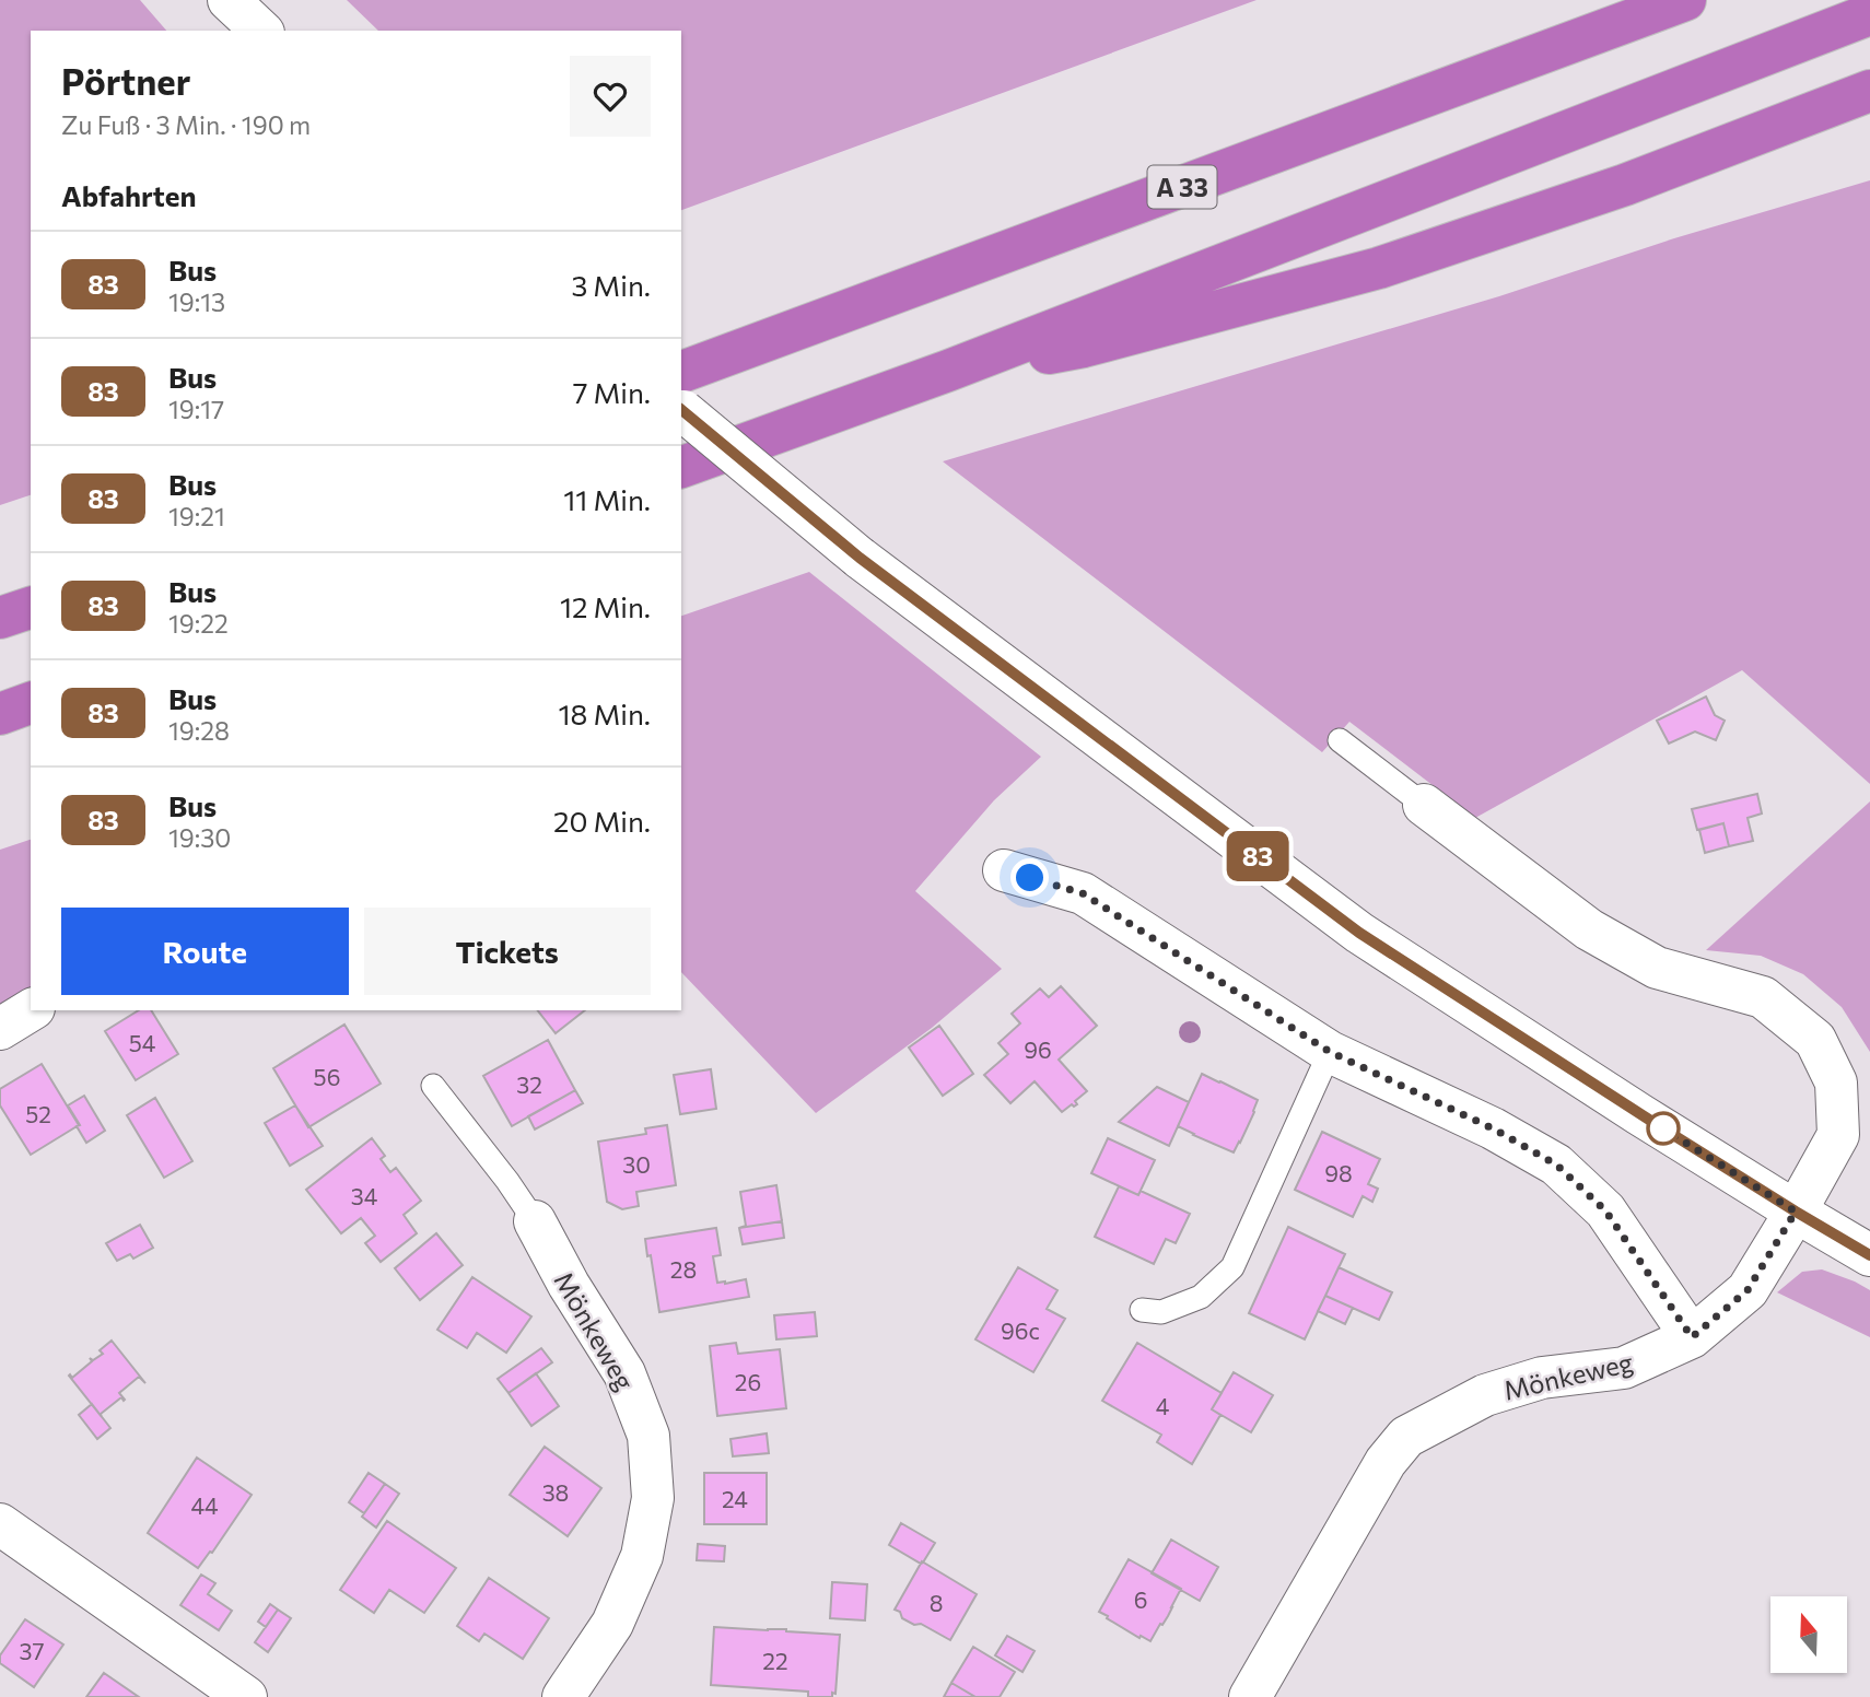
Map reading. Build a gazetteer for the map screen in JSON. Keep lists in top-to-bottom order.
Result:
{
  "streets": {
    "highway": ["A 33"],
    "street": ["Mönkeweg"]
  },
  "lines": ["bus line 83"],
  "house_numbers": [
    "54",
    "96",
    "56",
    "32",
    "52",
    "30",
    "98",
    "34",
    "28",
    "96c",
    "26",
    "4",
    "38",
    "24",
    "44",
    "6",
    "8",
    "37",
    "22"
  ],
  "north": "top",
  "page": {
    "on_map": "83",
    "heading": [
      ["Pörtner", "Zu Fuß · 3 Min. · 190 m"],
      "Abfahrten"
    ],
    "list": [
      {
        "mark": "83",
        "name": "Bus",
        "note": "19:13",
        "value": "3 Min."
      },
      {
        "mark": "83",
        "name": "Bus",
        "note": "19:17",
        "value": "7 Min."
      },
      {
        "mark": "83",
        "name": "Bus",
        "note": "19:21",
        "value": "11 Min."
      },
      {
        "mark": "83",
        "name": "Bus",
        "note": "19:22",
        "value": "12 Min."
      },
      {
        "mark": "83",
        "name": "Bus",
        "note": "19:28",
        "value": "18 Min."
      },
      {
        "mark": "83",
        "name": "Bus",
        "note": "19:30",
        "value": "20 Min."
      }
    ],
    "buttons": ["Route", "Tickets"]
  }
}
